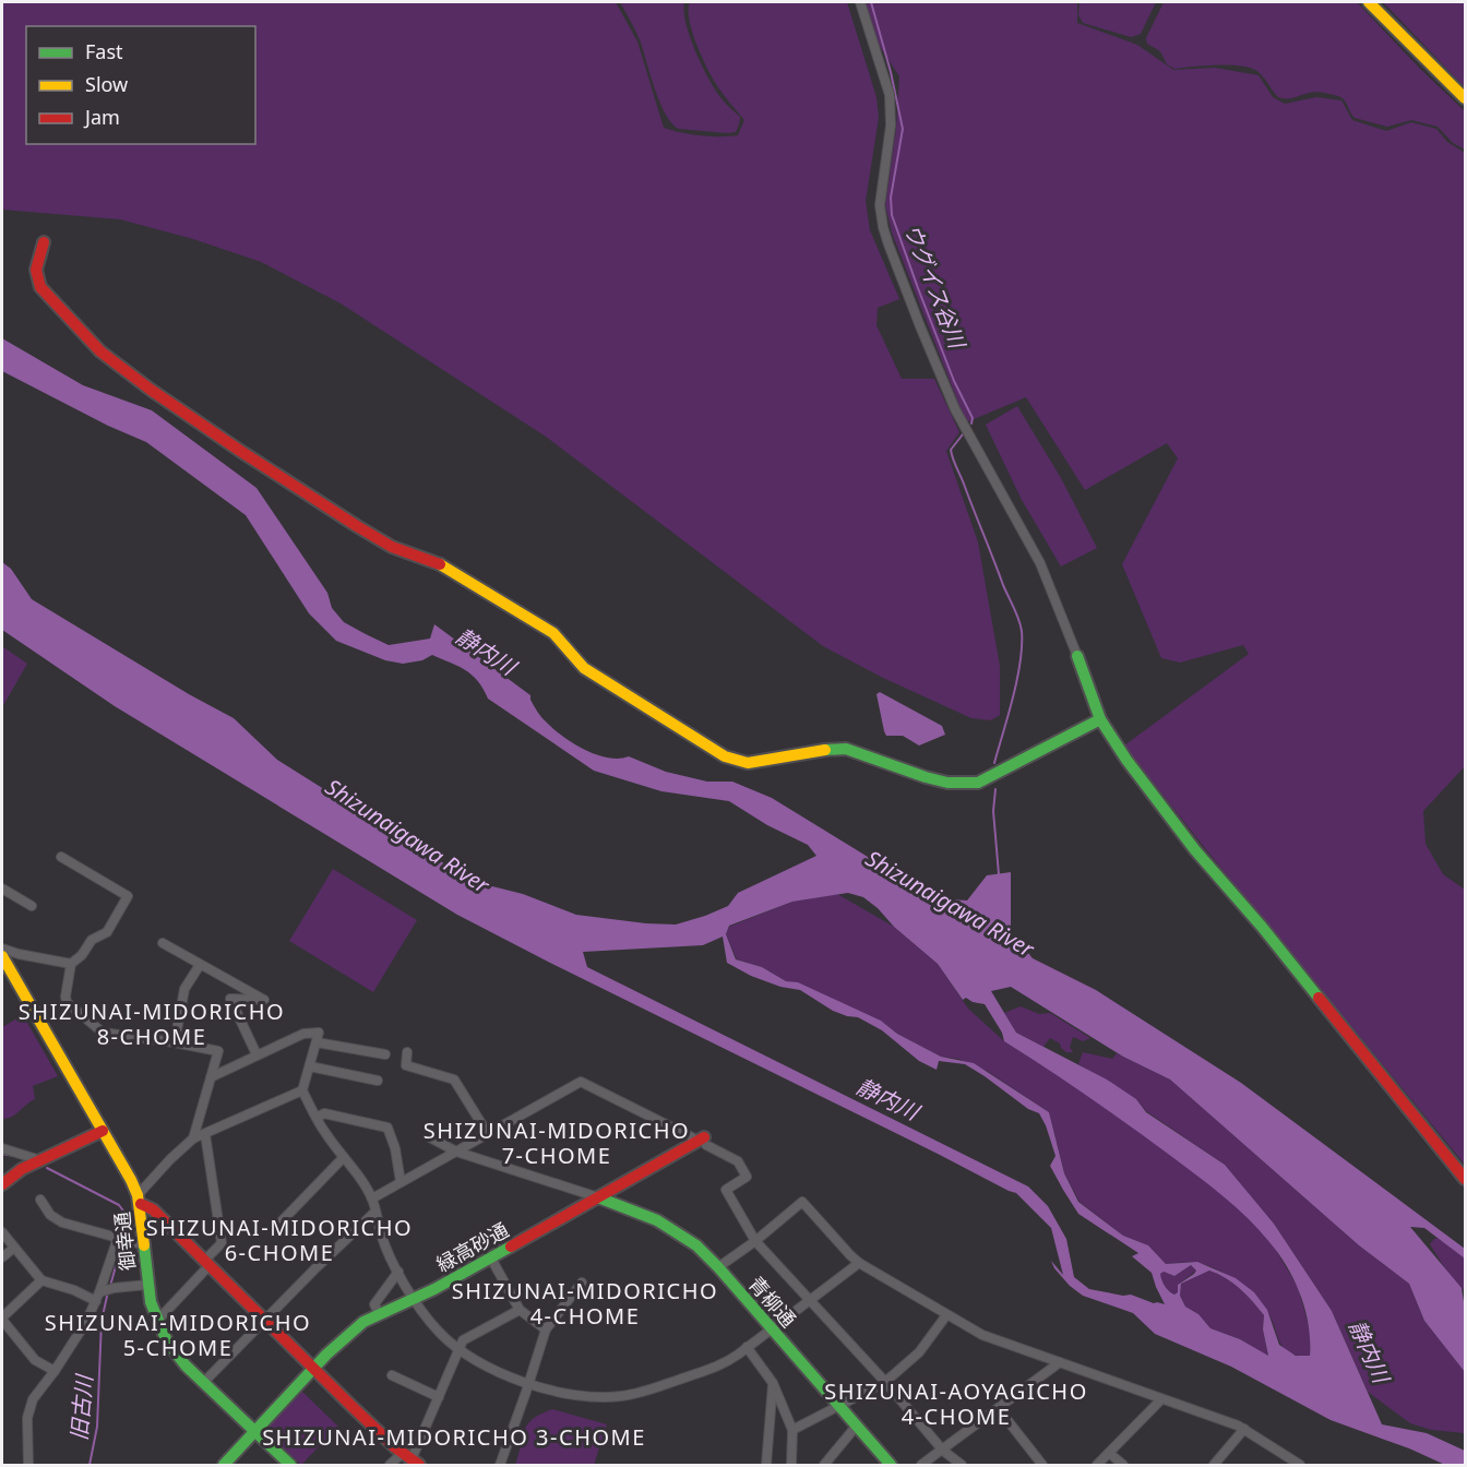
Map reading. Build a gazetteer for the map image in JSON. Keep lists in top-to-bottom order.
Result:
{
  "streets": {
    "street": ["御幸通", "緑高砂通", "青柳通"]
  },
  "crossings": [
    ["御幸通", "緑高砂通"],
    ["緑高砂通", "青柳通"]
  ],
  "districts": [
    "SHIZUNAI-MIDORICHO 8-CHOME",
    "SHIZUNAI-MIDORICHO 7-CHOME",
    "SHIZUNAI-MIDORICHO 6-CHOME",
    "SHIZUNAI-MIDORICHO 4-CHOME",
    "SHIZUNAI-MIDORICHO 5-CHOME",
    "SHIZUNAI-AOYAGICHO 4-CHOME",
    "SHIZUNAI-MIDORICHO 3-CHOME"
  ],
  "water": [
    "ウグイス谷川",
    "静内川",
    "Shizunaigawa River",
    "旧古川"
  ],
  "legend": ["Fast", "Slow", "Jam"]
}
